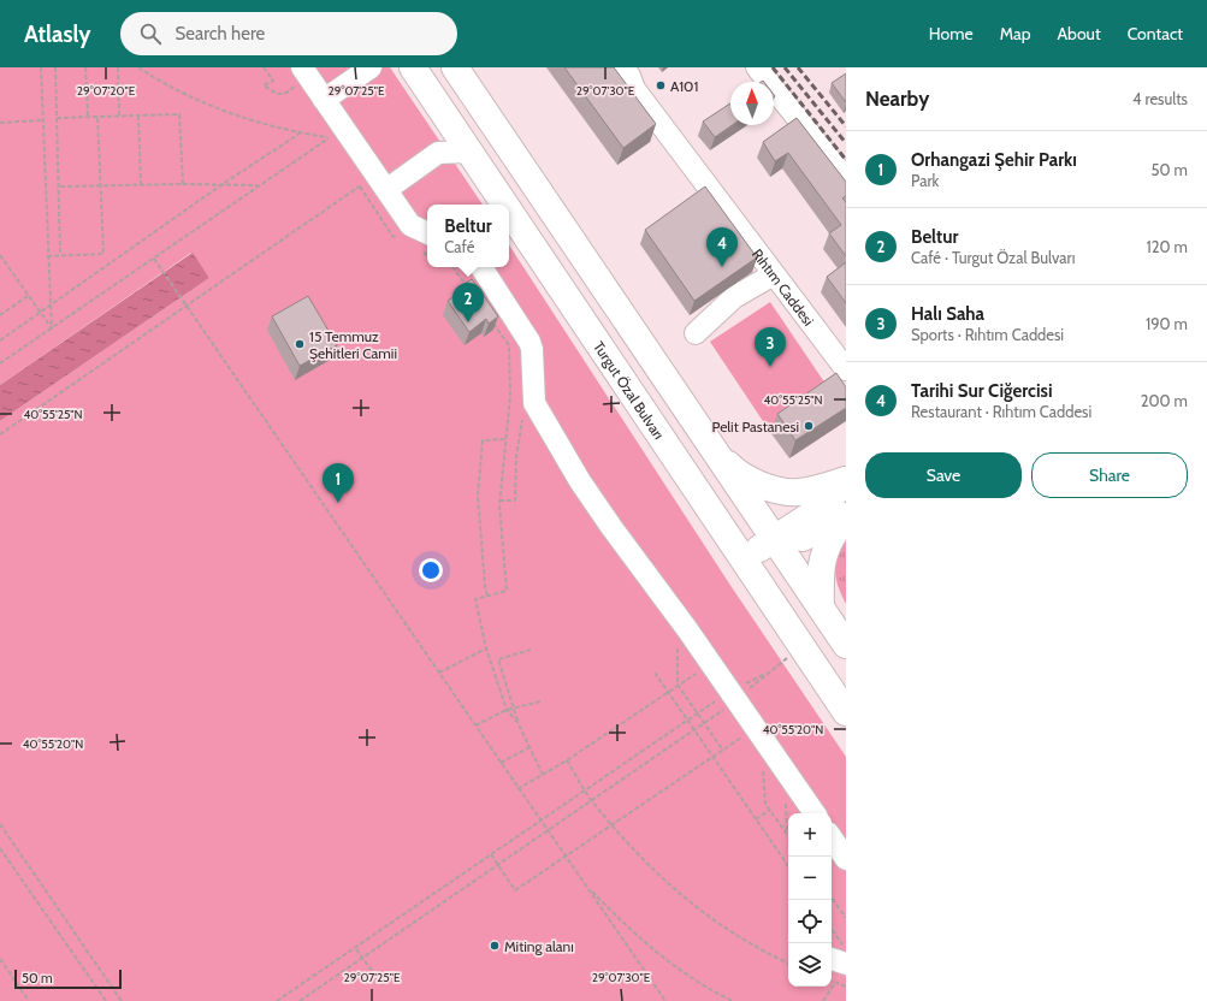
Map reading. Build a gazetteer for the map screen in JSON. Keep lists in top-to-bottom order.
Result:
{
  "streets": {
    "highway": ["Turgut Özal Bulvarı"],
    "street": ["Rıhtım Caddesi"]
  },
  "places": [
    "A101",
    "15 Temmuz Şehitleri Camii",
    "Pelit Pastanesi",
    "Miting alanı"
  ],
  "scale_bar": "50 m",
  "north": "top",
  "page": {
    "header": "Atlasly",
    "search": "Search here",
    "nav": [
      "Home",
      "Map",
      "About",
      "Contact"
    ],
    "heading": ["Nearby", "4 results"],
    "list": [
      {
        "mark": "1",
        "name": "Orhangazi Şehir Parkı",
        "note": "Park",
        "value": "50 m"
      },
      {
        "mark": "2",
        "name": "Beltur",
        "note": "Café · Turgut Özal Bulvarı",
        "value": "120 m"
      },
      {
        "mark": "3",
        "name": "Halı Saha",
        "note": "Sports · Rıhtım Caddesi",
        "value": "190 m"
      },
      {
        "mark": "4",
        "name": "Tarihi Sur Ciğercisi",
        "note": "Restaurant · Rıhtım Caddesi",
        "value": "200 m"
      }
    ],
    "popup": ["Beltur", "Café"],
    "pins": [
      "4",
      "2",
      "3",
      "1"
    ],
    "buttons": ["Save", "Share"],
    "map_buttons": ["+", "−"],
    "scale": "50 m"
  },
  "coordinates": [
    "29°07'20\"E",
    "29°07'25\"E",
    "29°07'30\"E",
    "40°55'25\"N",
    "40°55'20\"N"
  ]
}
